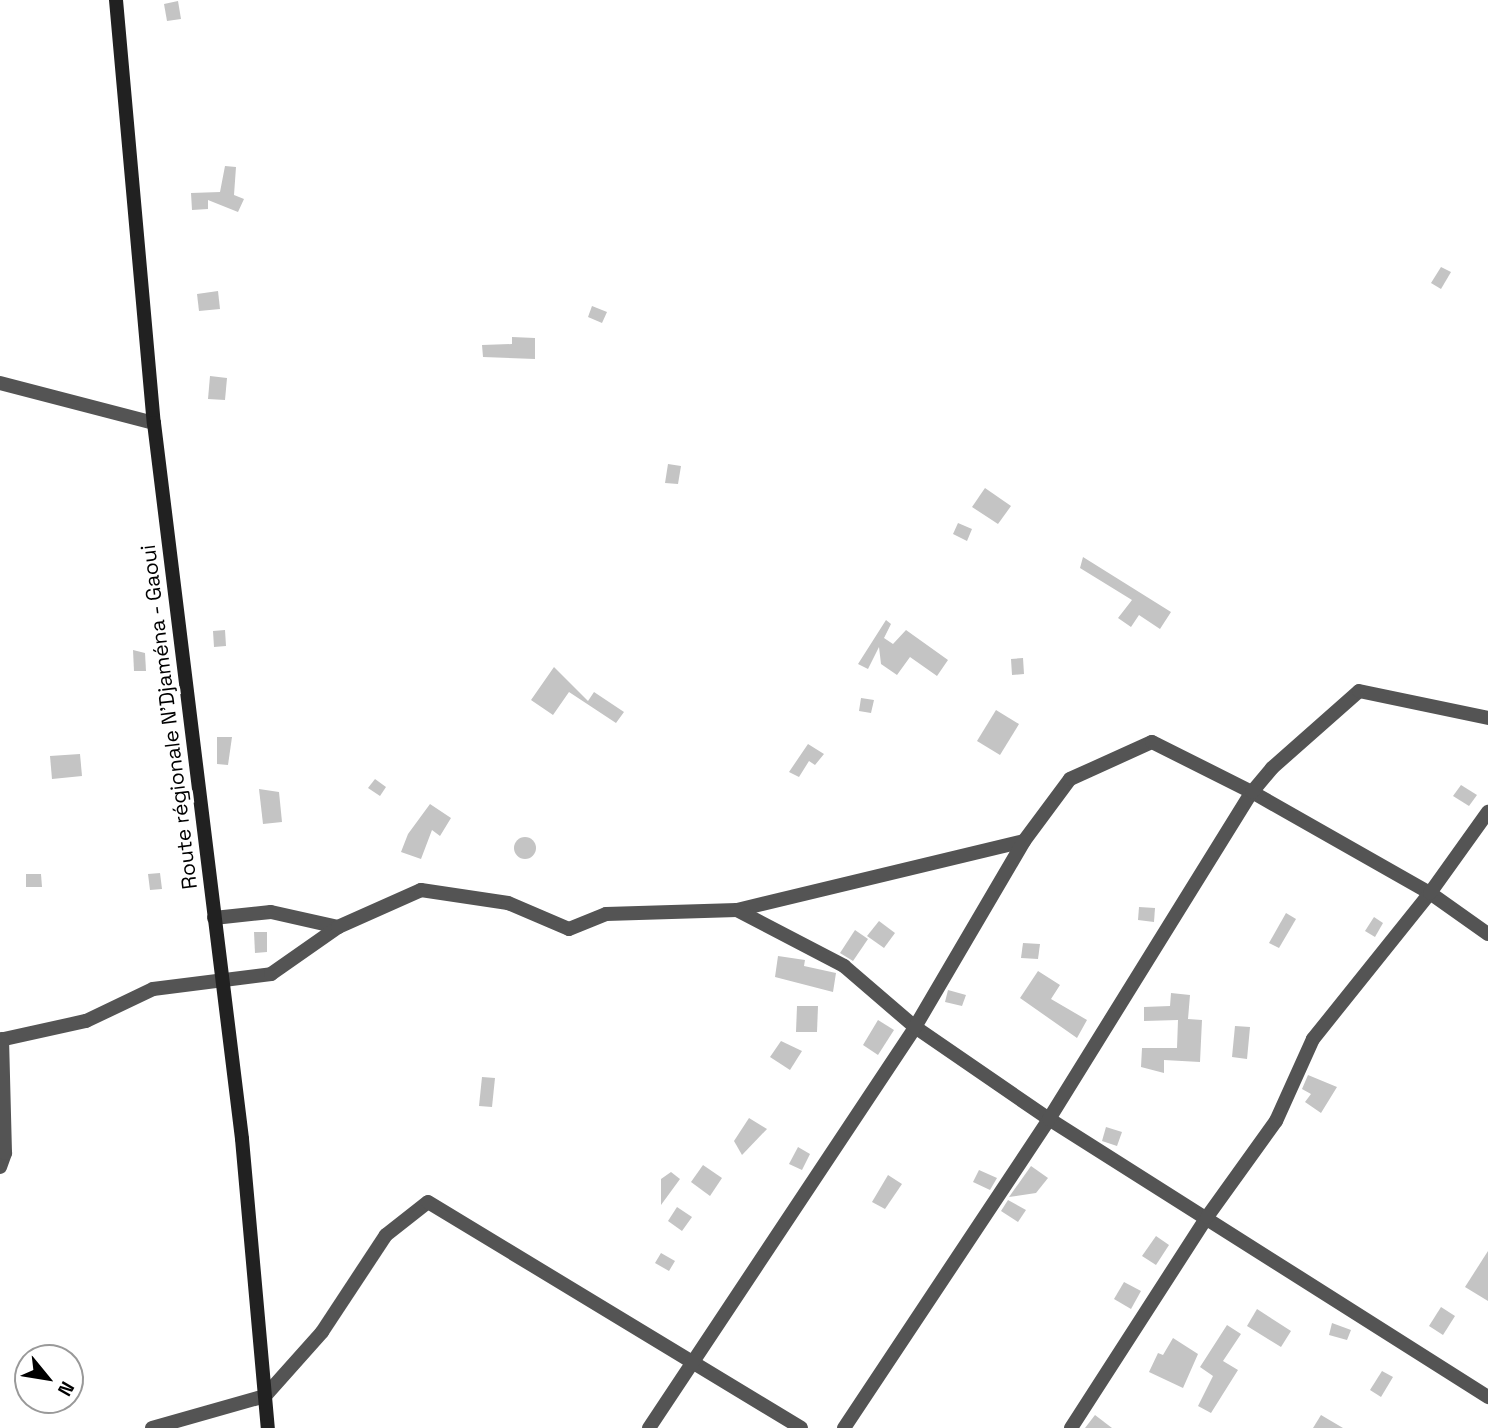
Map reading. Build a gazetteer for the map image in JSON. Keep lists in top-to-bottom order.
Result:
{
  "streets": {
    "street": ["Route régionale N'Djaména - Gaoui"]
  },
  "north": "bottom right"
}
